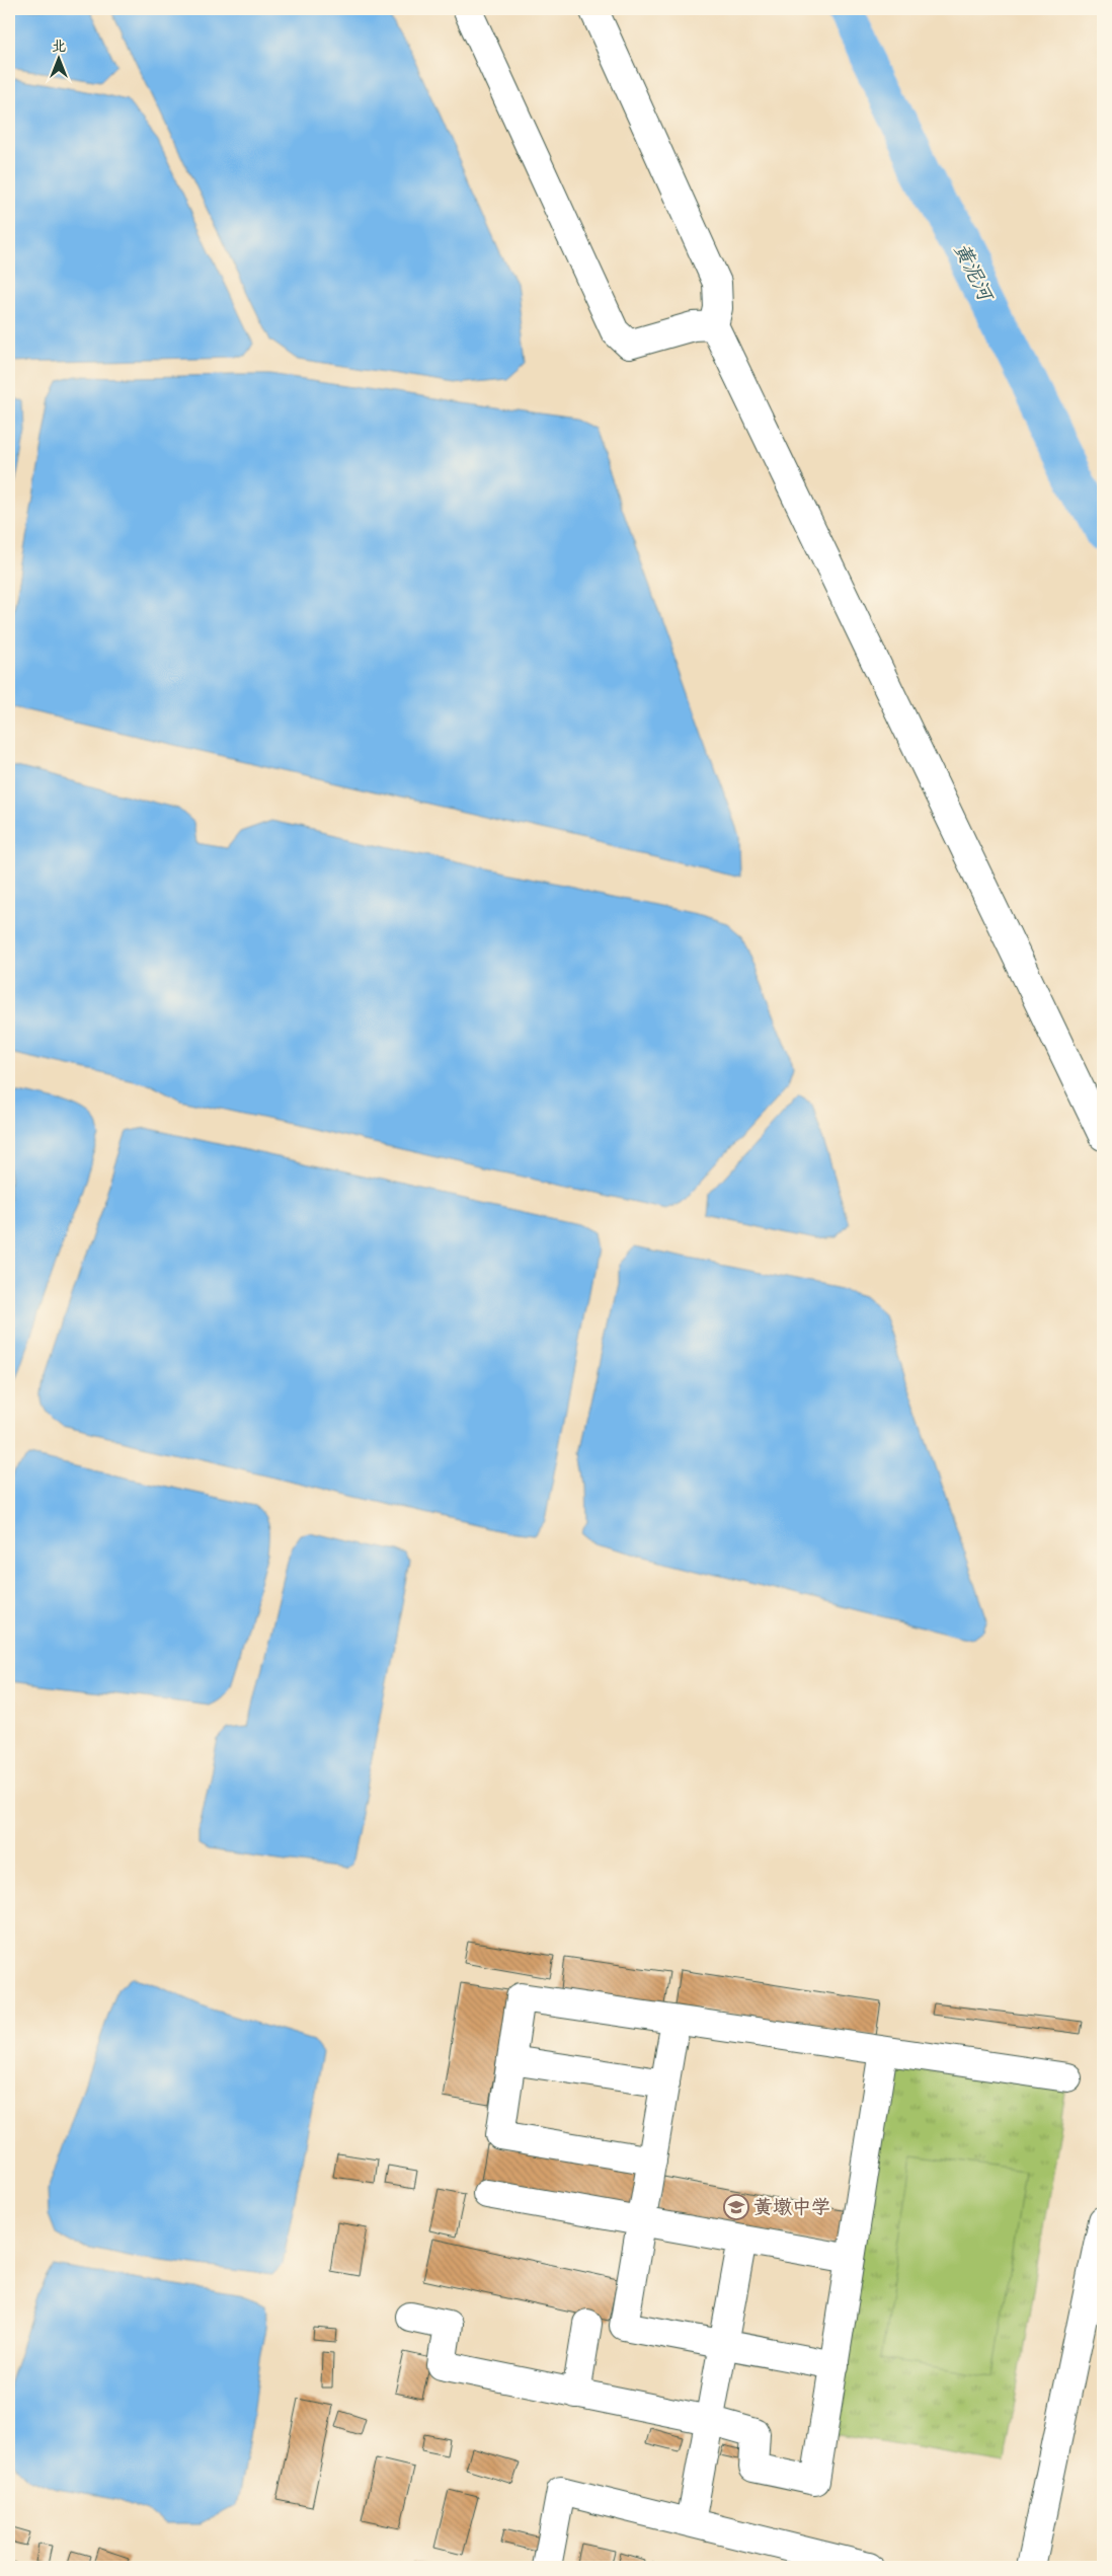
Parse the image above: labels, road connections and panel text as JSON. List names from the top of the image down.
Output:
{
  "water": ["黄泥河"],
  "places": {
    "school or university": ["黄墩中学"]
  },
  "north": "top"
}
